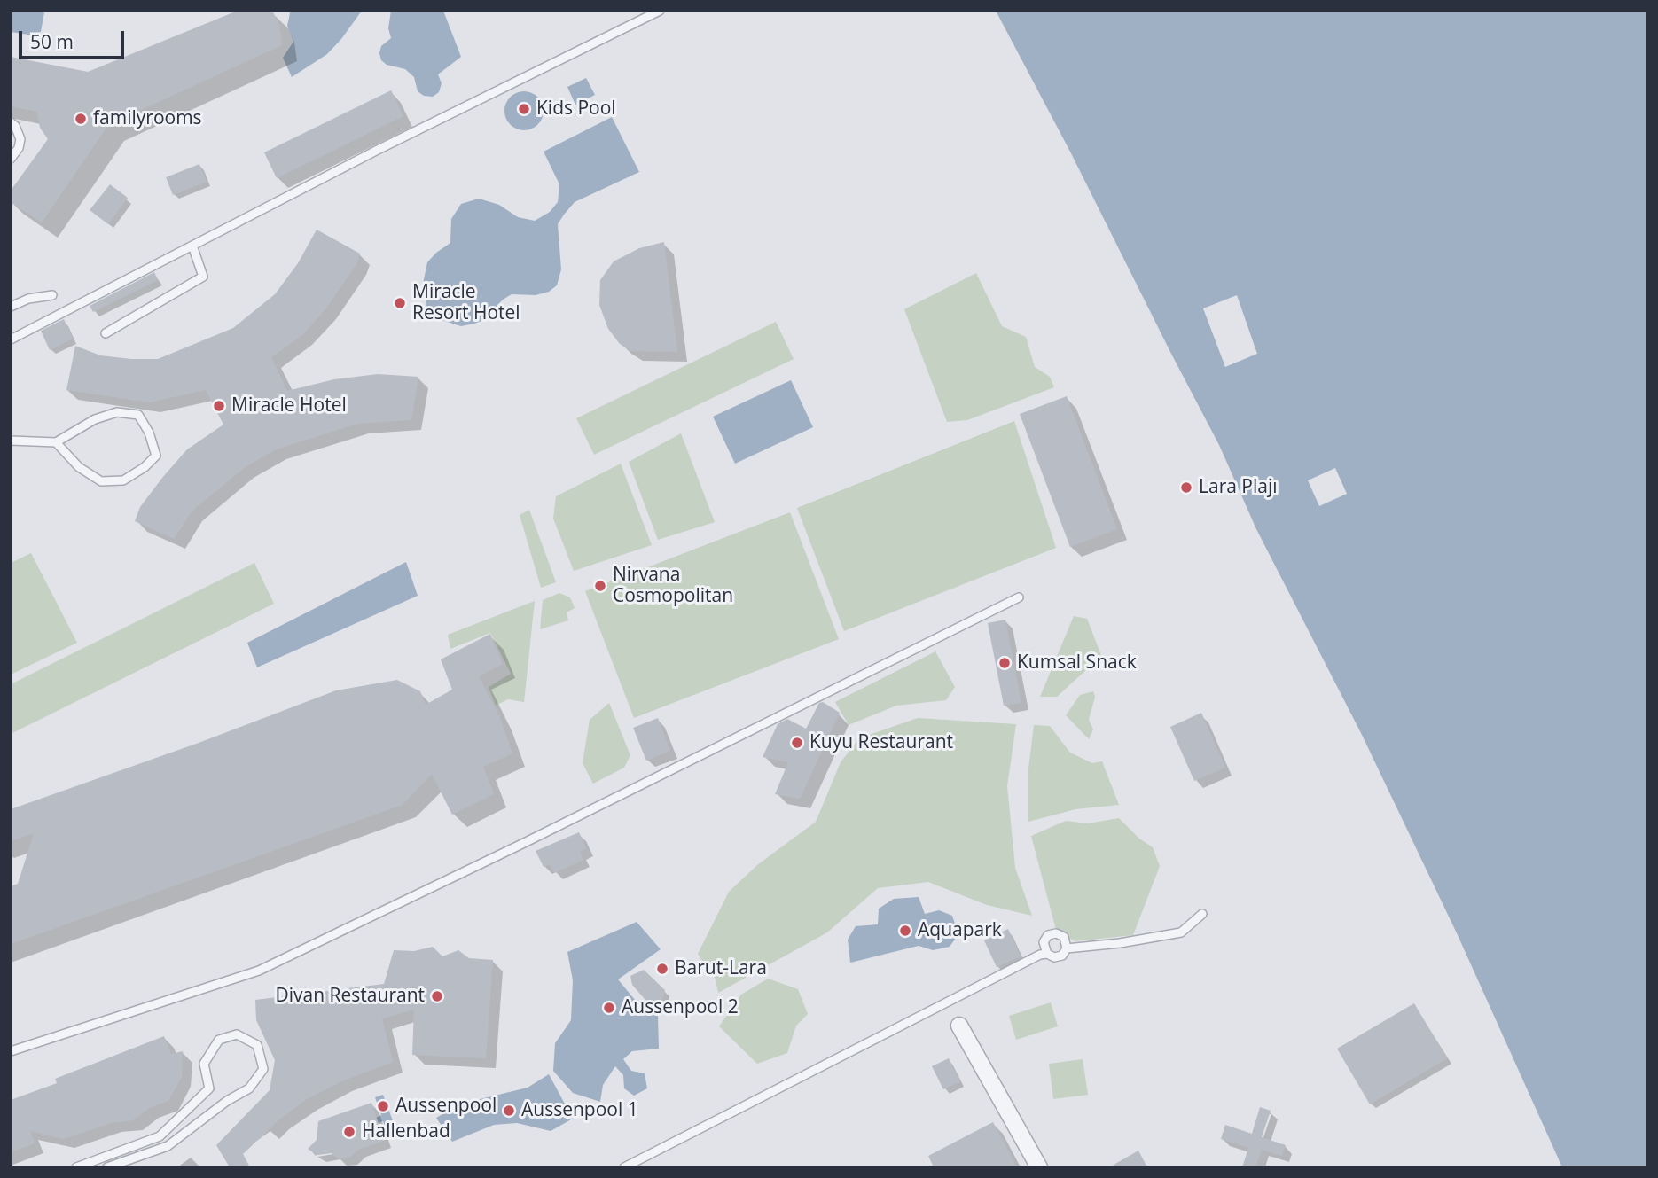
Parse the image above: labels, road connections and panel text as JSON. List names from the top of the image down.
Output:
{
  "places": [
    "Kids Pool",
    "familyrooms",
    "Miracle Resort Hotel",
    "Miracle Hotel",
    "Lara Plajı",
    "Nirvana Cosmopolitan",
    "Kumsal Snack",
    "Kuyu Restaurant",
    "Aquapark",
    "Barut-Lara",
    "Divan Restaurant",
    "Aussenpool 2",
    "Aussenpool",
    "Aussenpool 1",
    "Hallenbad"
  ],
  "scale_bar": "50 m"
}
